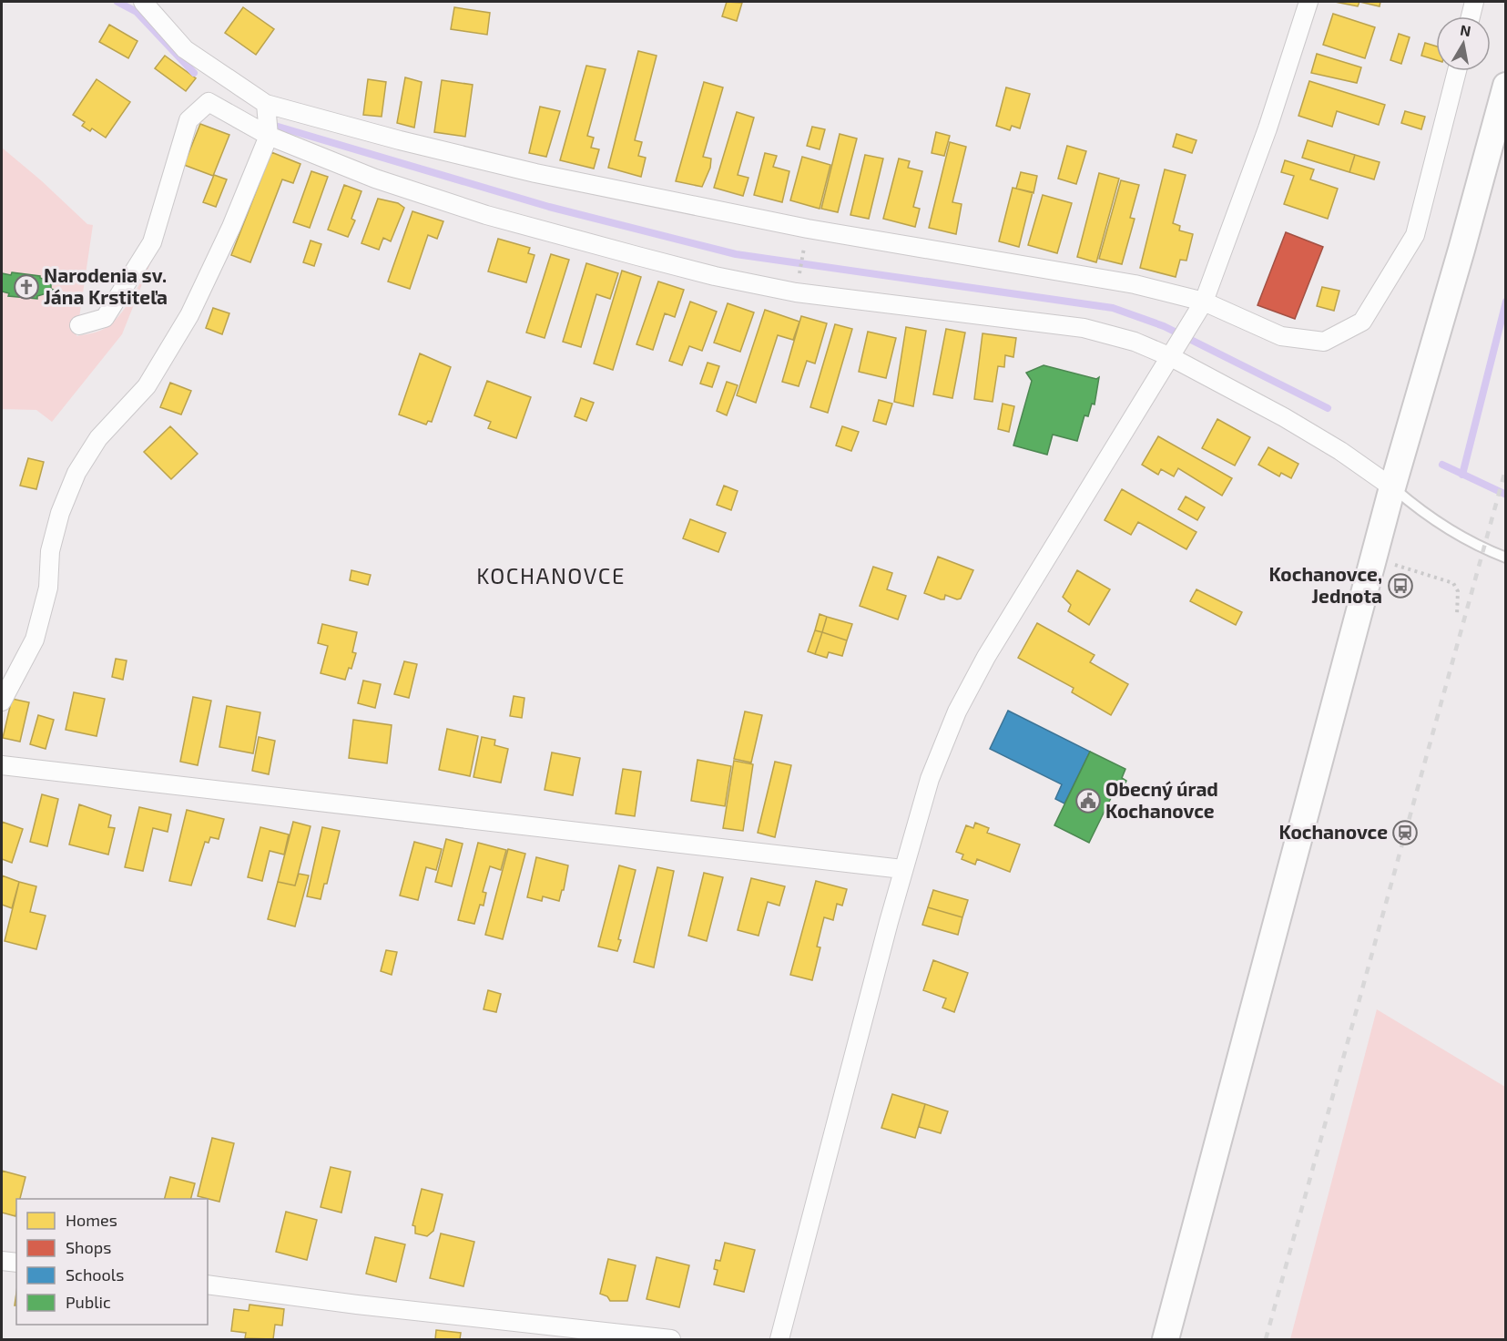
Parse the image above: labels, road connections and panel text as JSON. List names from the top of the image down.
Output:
{
  "districts": ["KOCHANOVCE"],
  "places": {
    "church": ["Narodenia sv. Jána Krstiteľa"],
    "bus stop": ["Kochanovce, Jednota"],
    "public building": ["Obecný úrad Kochanovce"],
    "station": ["Kochanovce"]
  },
  "legend": [
    "Homes",
    "Shops",
    "Schools",
    "Public"
  ],
  "north": "top"
}
